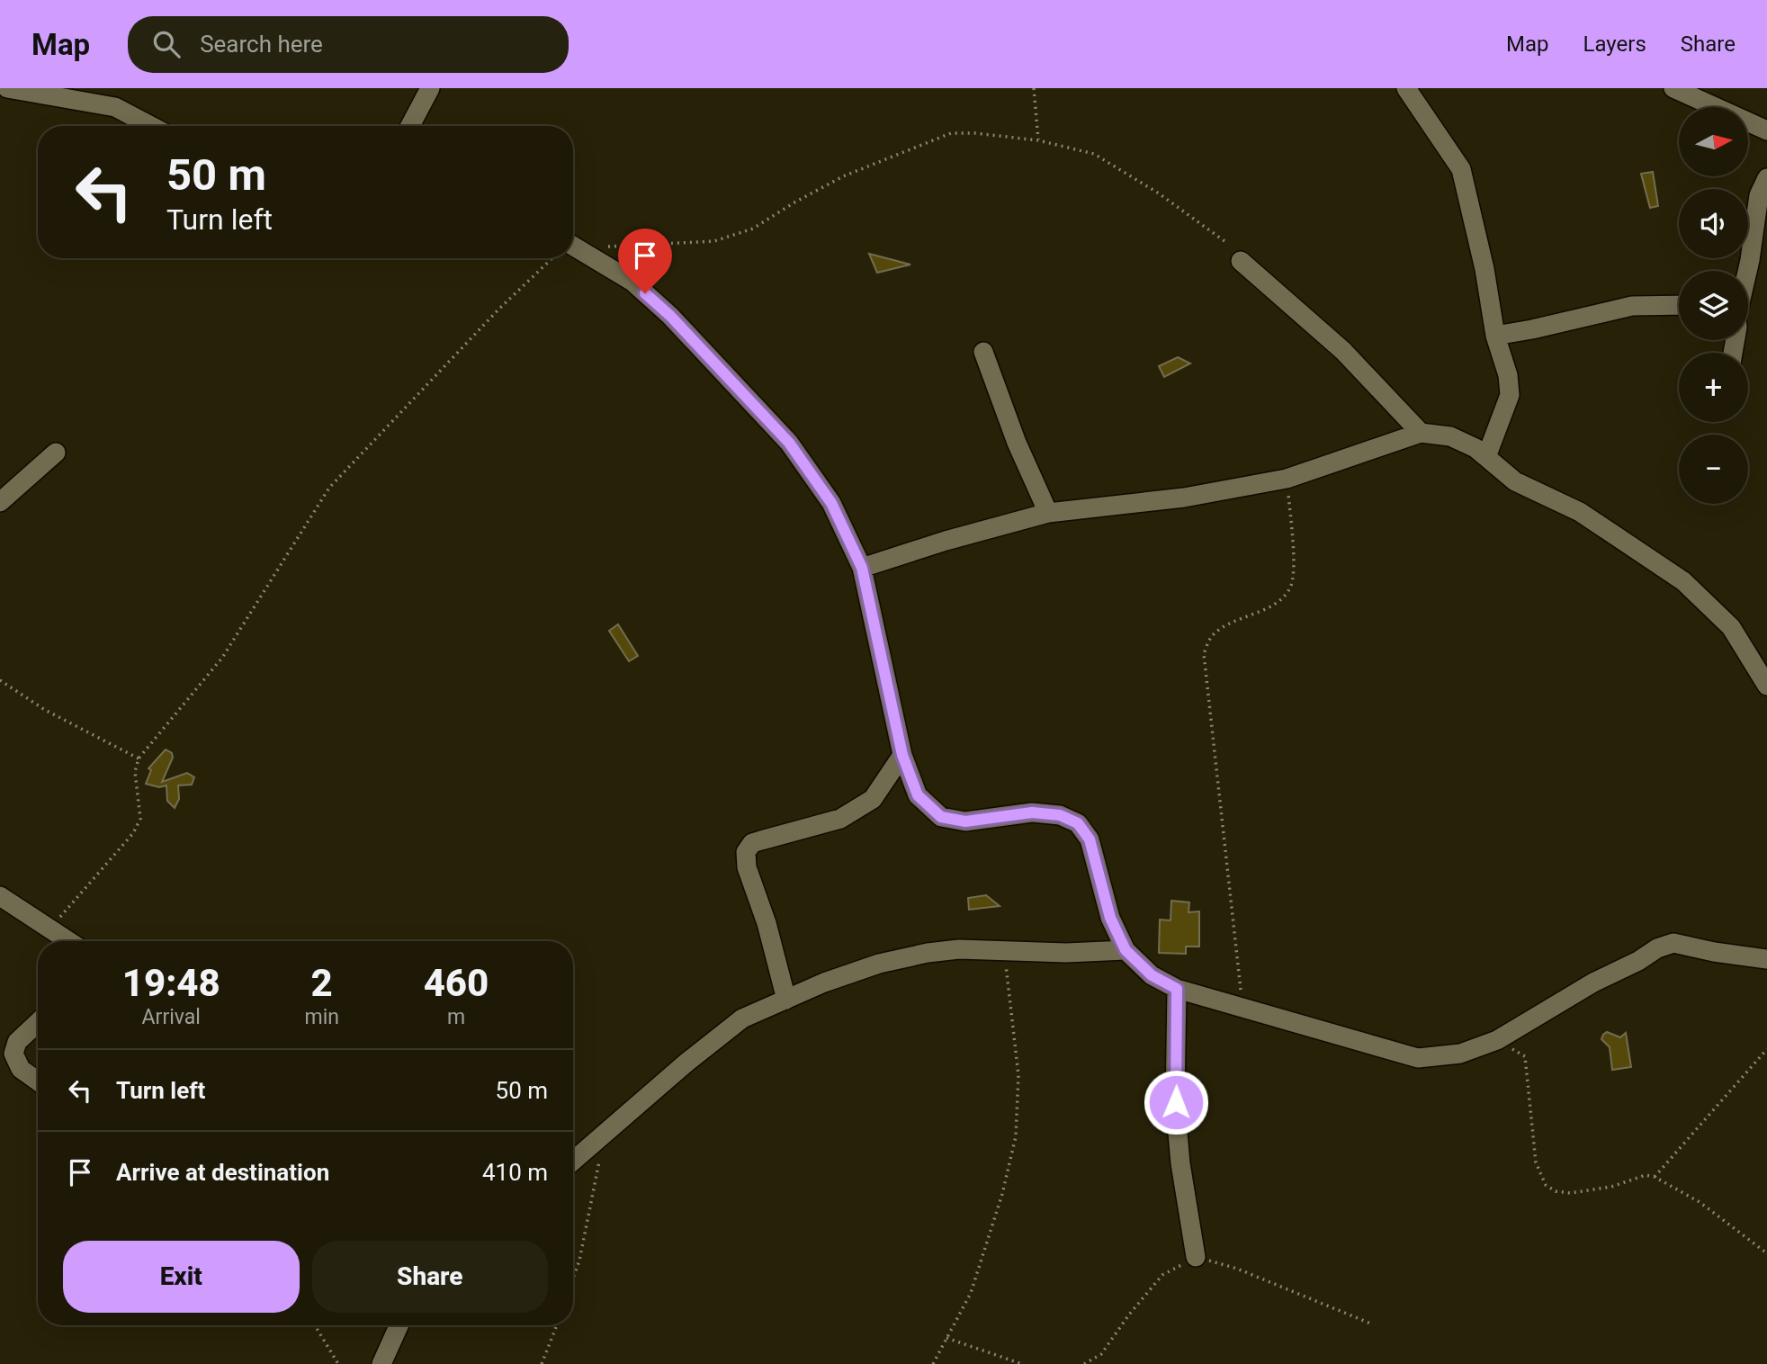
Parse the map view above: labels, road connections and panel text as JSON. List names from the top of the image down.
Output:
{
  "north": "right",
  "page": {
    "header": "Map",
    "search": "Search here",
    "nav": ["Map", "Layers", "Share"],
    "map_buttons": ["+", "−"],
    "turn": ["50 m", "Turn left"],
    "eta": [
      "19:48",
      "Arrival",
      "2",
      "min",
      "460",
      "m"
    ],
    "list": [
      {
        "name": "Turn left",
        "value": "50 m"
      },
      {
        "name": "Arrive at destination",
        "value": "410 m"
      }
    ],
    "buttons": ["Exit", "Share"]
  }
}
